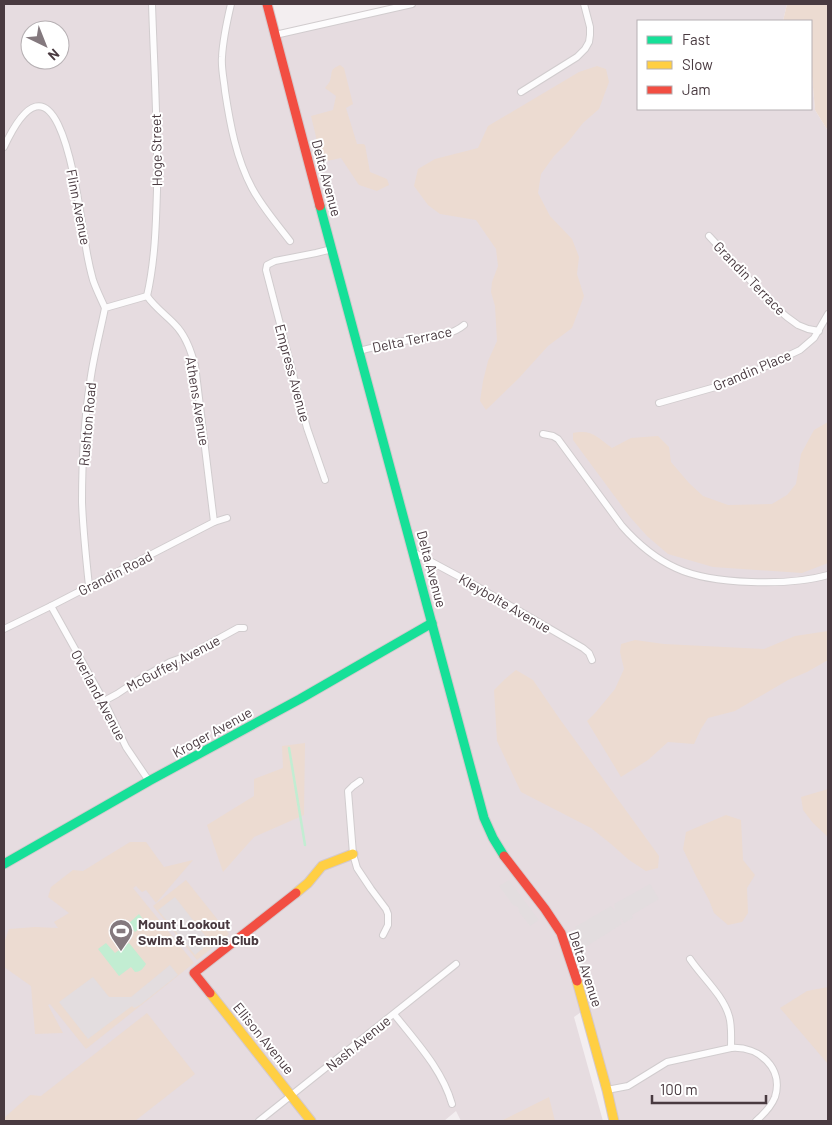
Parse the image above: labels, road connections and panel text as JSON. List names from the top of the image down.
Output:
{
  "streets": {
    "main road": ["Delta Avenue", "Kroger Avenue", "Ellison Avenue"],
    "street": [
      "Hoge Street",
      "Flinn Avenue",
      "Grandin Terrace",
      "Delta Terrace",
      "Grandin Place",
      "Empress Avenue",
      "Athens Avenue",
      "Rushton Road",
      "Grandin Road",
      "Kleybolte Avenue",
      "McGuffey Avenue",
      "Overland Avenue",
      "Nash Avenue"
    ]
  },
  "crossings": [
    ["Hoge Street", "Athens Avenue"],
    ["Delta Avenue", "Delta Terrace"],
    ["Delta Avenue", "Empress Avenue"],
    ["Delta Avenue", "Kleybolte Avenue"],
    ["Delta Avenue", "Kroger Avenue"],
    ["Flinn Avenue", "Rushton Road"],
    ["Grandin Terrace", "Grandin Place"],
    ["Athens Avenue", "Grandin Road"],
    ["Rushton Road", "Grandin Road"],
    ["Grandin Road", "Overland Avenue"],
    ["McGuffey Avenue", "Overland Avenue"],
    ["Overland Avenue", "Kroger Avenue"],
    ["Ellison Avenue", "Nash Avenue"]
  ],
  "places": {
    "sports": ["Mount Lookout Swim & Tennis Club"]
  },
  "legend": ["Fast", "Slow", "Jam"],
  "scale_bar": "100 m",
  "north": "bottom right"
}
